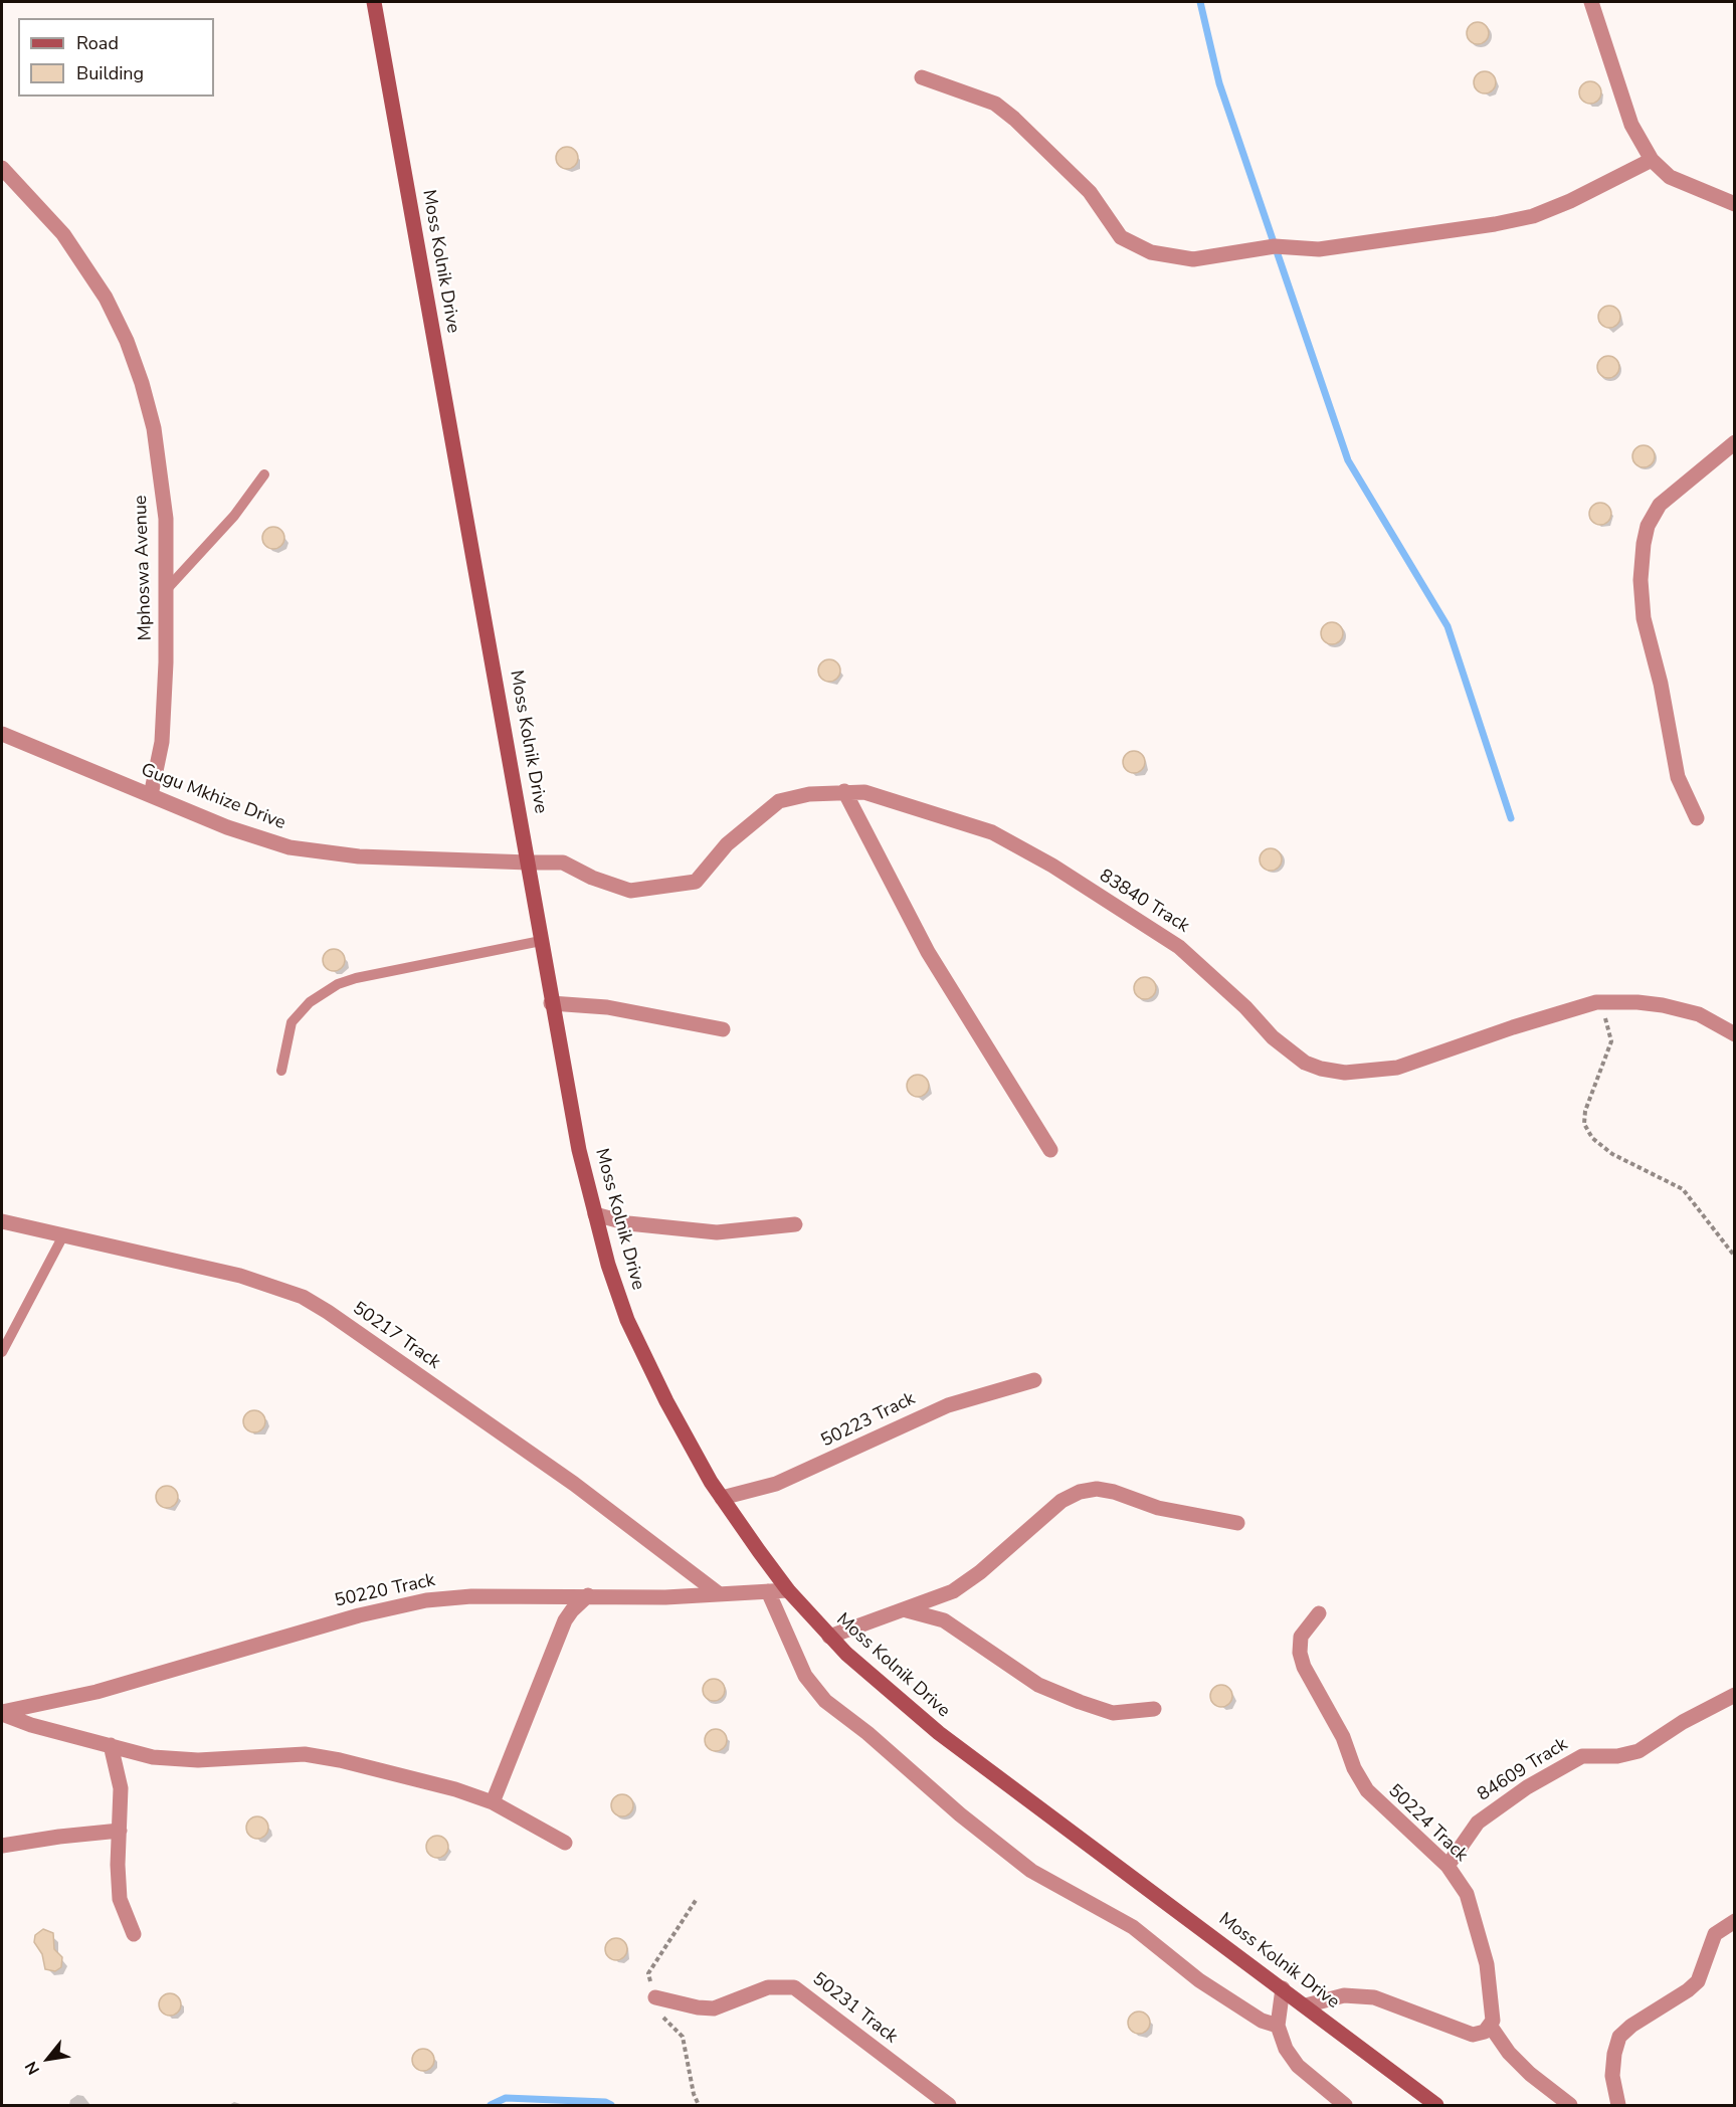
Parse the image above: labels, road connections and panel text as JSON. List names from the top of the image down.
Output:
{
  "streets": {
    "main road": ["Moss Kolnik Drive"],
    "street": [
      "Mphoswa Avenue",
      "Gugu Mkhize Drive",
      "83840 Track",
      "50217 Track",
      "50223 Track",
      "50220 Track",
      "84609 Track",
      "50224 Track",
      "50231 Track"
    ]
  },
  "crossings": [
    ["Moss Kolnik Drive", "Gugu Mkhize Drive"],
    ["Moss Kolnik Drive", "83840 Track"],
    ["Moss Kolnik Drive", "50223 Track"],
    ["Moss Kolnik Drive", "50220 Track"],
    ["Mphoswa Avenue", "Gugu Mkhize Drive"],
    ["Gugu Mkhize Drive", "83840 Track"],
    ["50217 Track", "50220 Track"],
    ["84609 Track", "50224 Track"]
  ],
  "legend": ["Road", "Building"],
  "north": "bottom left"
}
